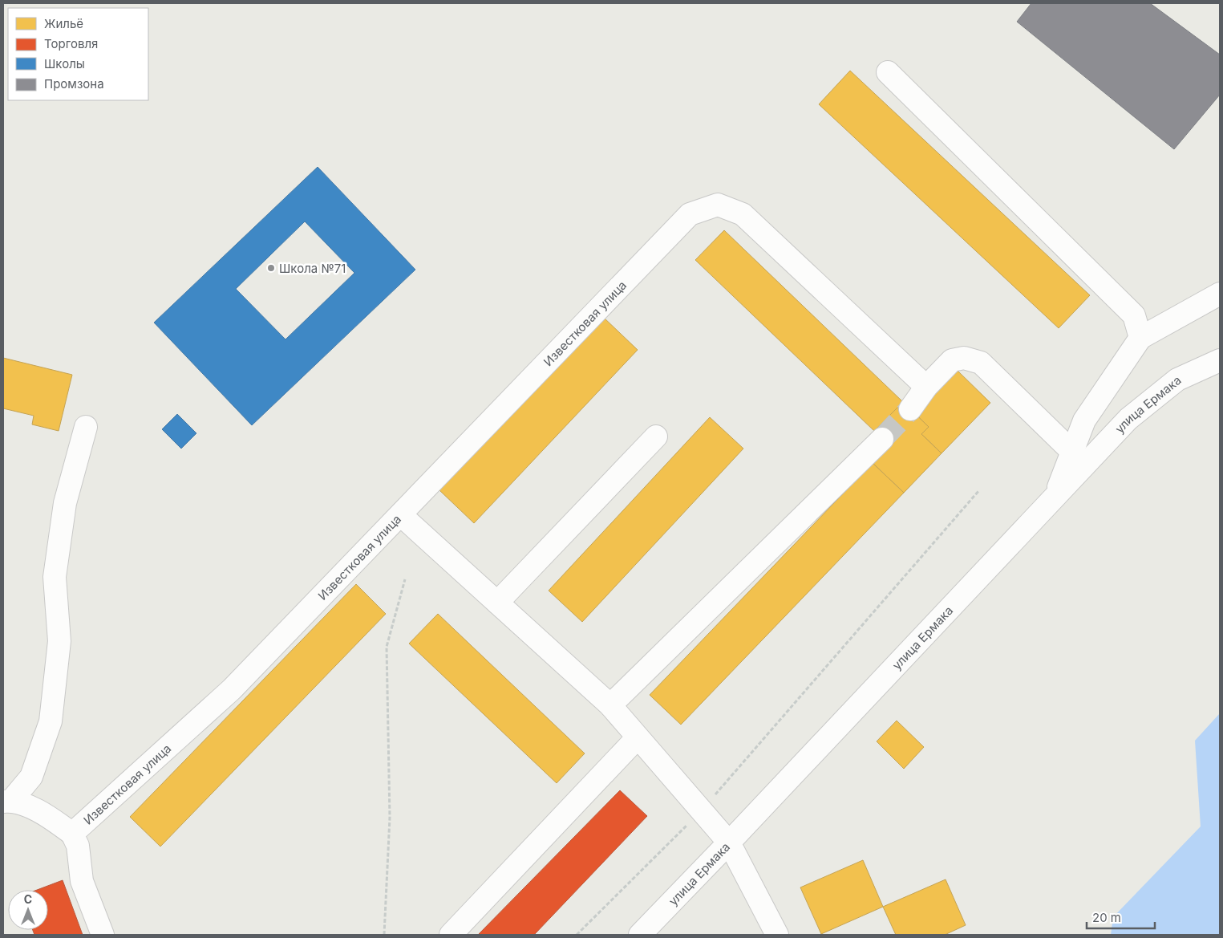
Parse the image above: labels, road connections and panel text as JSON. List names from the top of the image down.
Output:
{
  "streets": {
    "street": ["Известковая улица", "улица Ермака"]
  },
  "places": ["Школа №71"],
  "legend": [
    "Жильё",
    "Торговля",
    "Школы",
    "Промзона"
  ],
  "scale_bar": "20 m",
  "north": "top"
}
